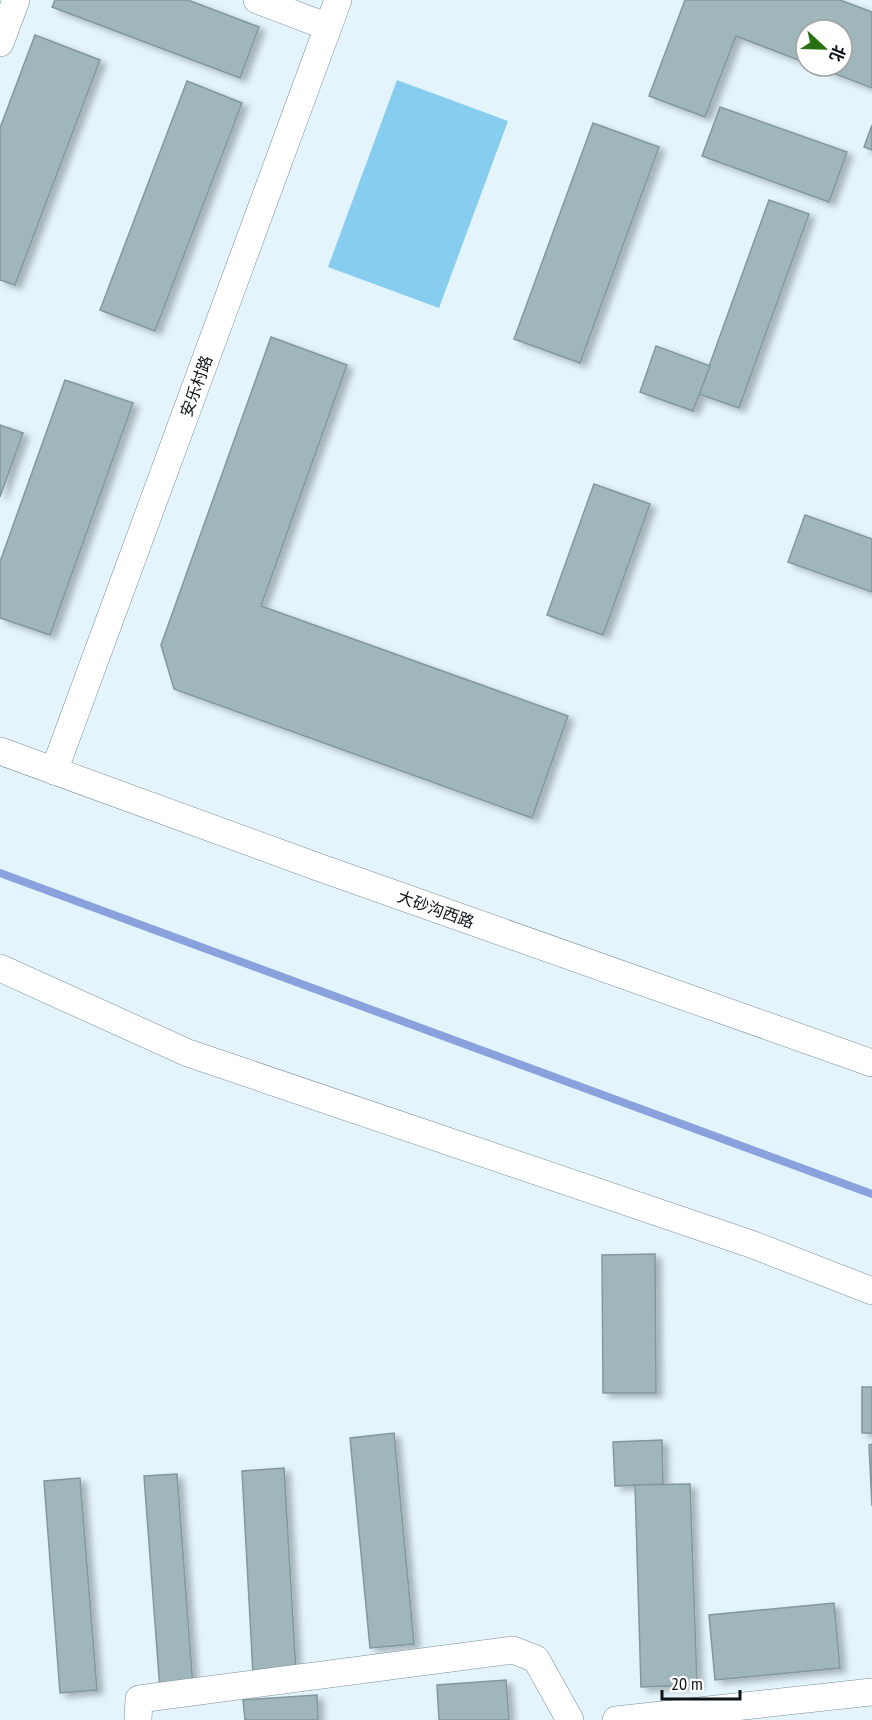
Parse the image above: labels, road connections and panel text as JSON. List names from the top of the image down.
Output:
{
  "streets": {
    "street": ["安乐村路", "大砂沟西路"]
  },
  "crossings": [
    ["安乐村路", "大砂沟西路"]
  ],
  "scale_bar": "20 m",
  "north": "right"
}
